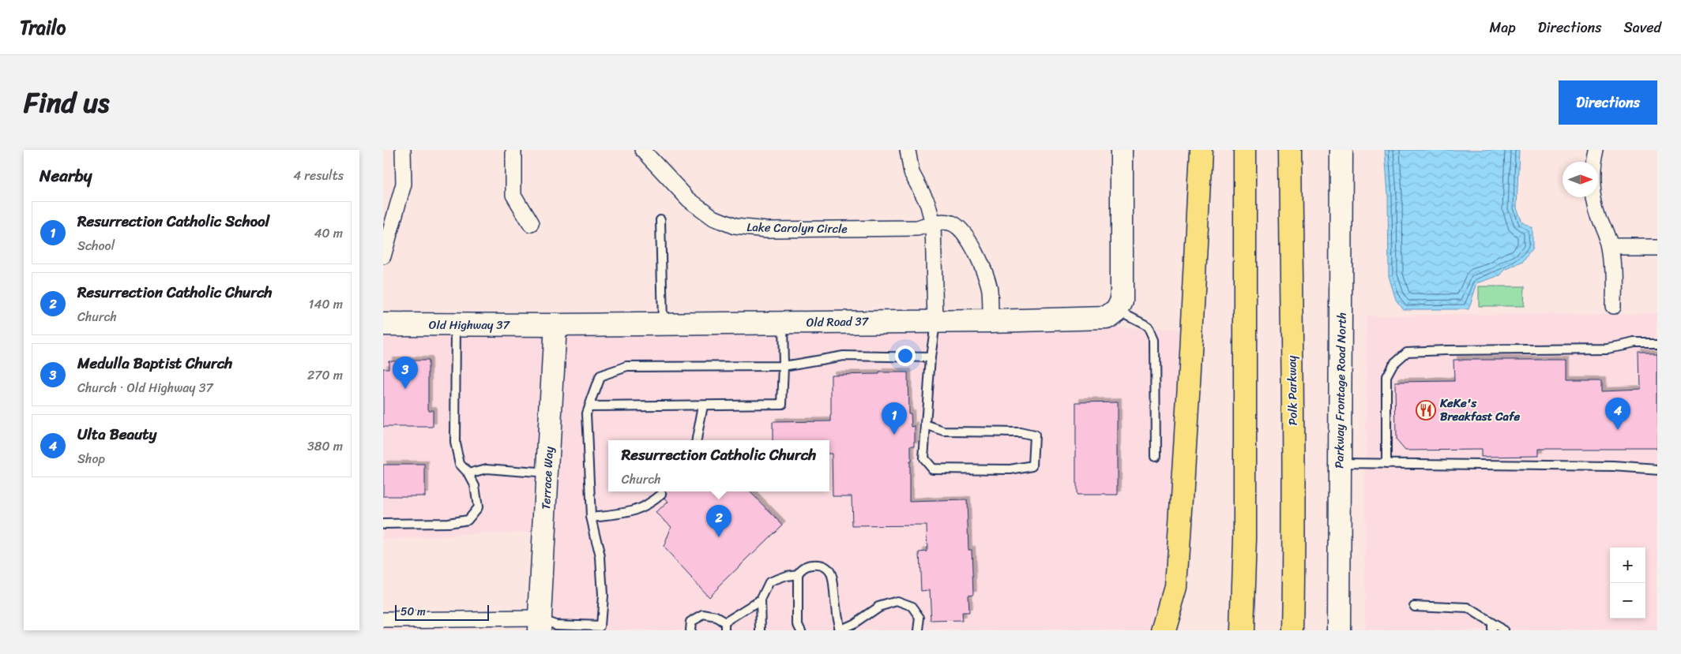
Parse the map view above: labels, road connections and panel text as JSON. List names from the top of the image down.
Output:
{
  "streets": {
    "highway": ["Polk Parkway"],
    "street": [
      "Lake Carolyn Circle",
      "Old Road 37",
      "Old Highway 37",
      "Parkway Frontage Road North",
      "Terrace Way"
    ]
  },
  "crossings": [
    ["Lake Carolyn Circle", "Old Road 37"],
    ["Old Road 37", "Old Highway 37"],
    ["Old Road 37", "Terrace Way"],
    ["Old Highway 37", "Terrace Way"]
  ],
  "places": {
    "restaurant": ["KeKe's Breakfast Cafe"]
  },
  "scale_bar": "50 m",
  "north": "right",
  "page": {
    "header": "Trailo",
    "nav": ["Map", "Directions", "Saved"],
    "title": "Find us",
    "buttons": "Directions",
    "heading": ["Nearby", "4 results"],
    "list": [
      {
        "mark": "1",
        "name": "Resurrection Catholic School",
        "note": "School",
        "value": "40 m"
      },
      {
        "mark": "2",
        "name": "Resurrection Catholic Church",
        "note": "Church",
        "value": "140 m"
      },
      {
        "mark": "3",
        "name": "Medulla Baptist Church",
        "note": "Church · Old Highway 37",
        "value": "270 m"
      },
      {
        "mark": "4",
        "name": "Ulta Beauty",
        "note": "Shop",
        "value": "380 m"
      }
    ],
    "pins": [
      "3",
      "4",
      "1",
      "2"
    ],
    "popup": ["Resurrection Catholic Church", "Church"],
    "map_buttons": ["+", "−"],
    "scale": "50 m"
  }
}
